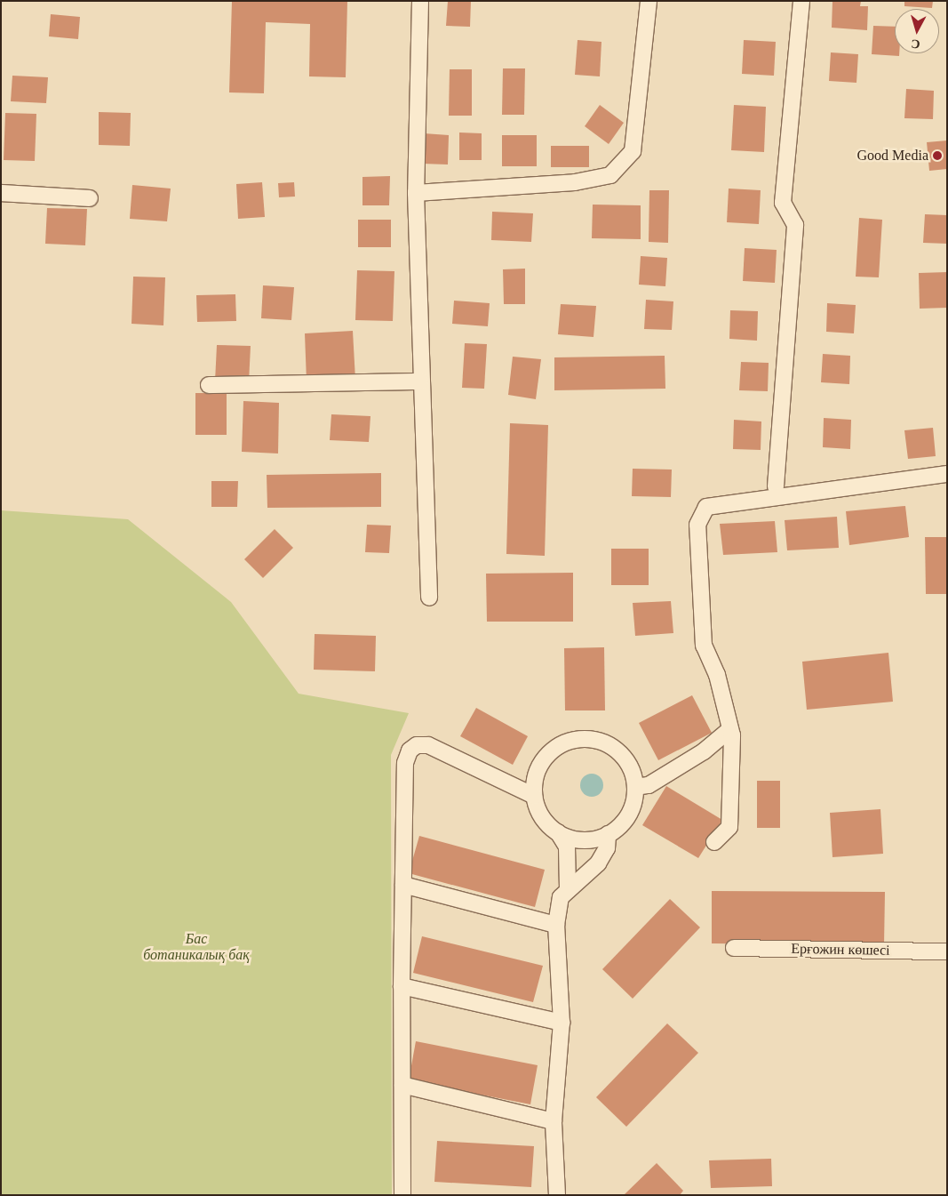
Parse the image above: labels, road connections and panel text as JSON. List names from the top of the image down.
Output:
{
  "streets": {
    "street": ["Ерғожин көшесі"]
  },
  "parks": ["Бас ботаникалық бақ"],
  "places": ["Good Media"],
  "north": "bottom"
}
